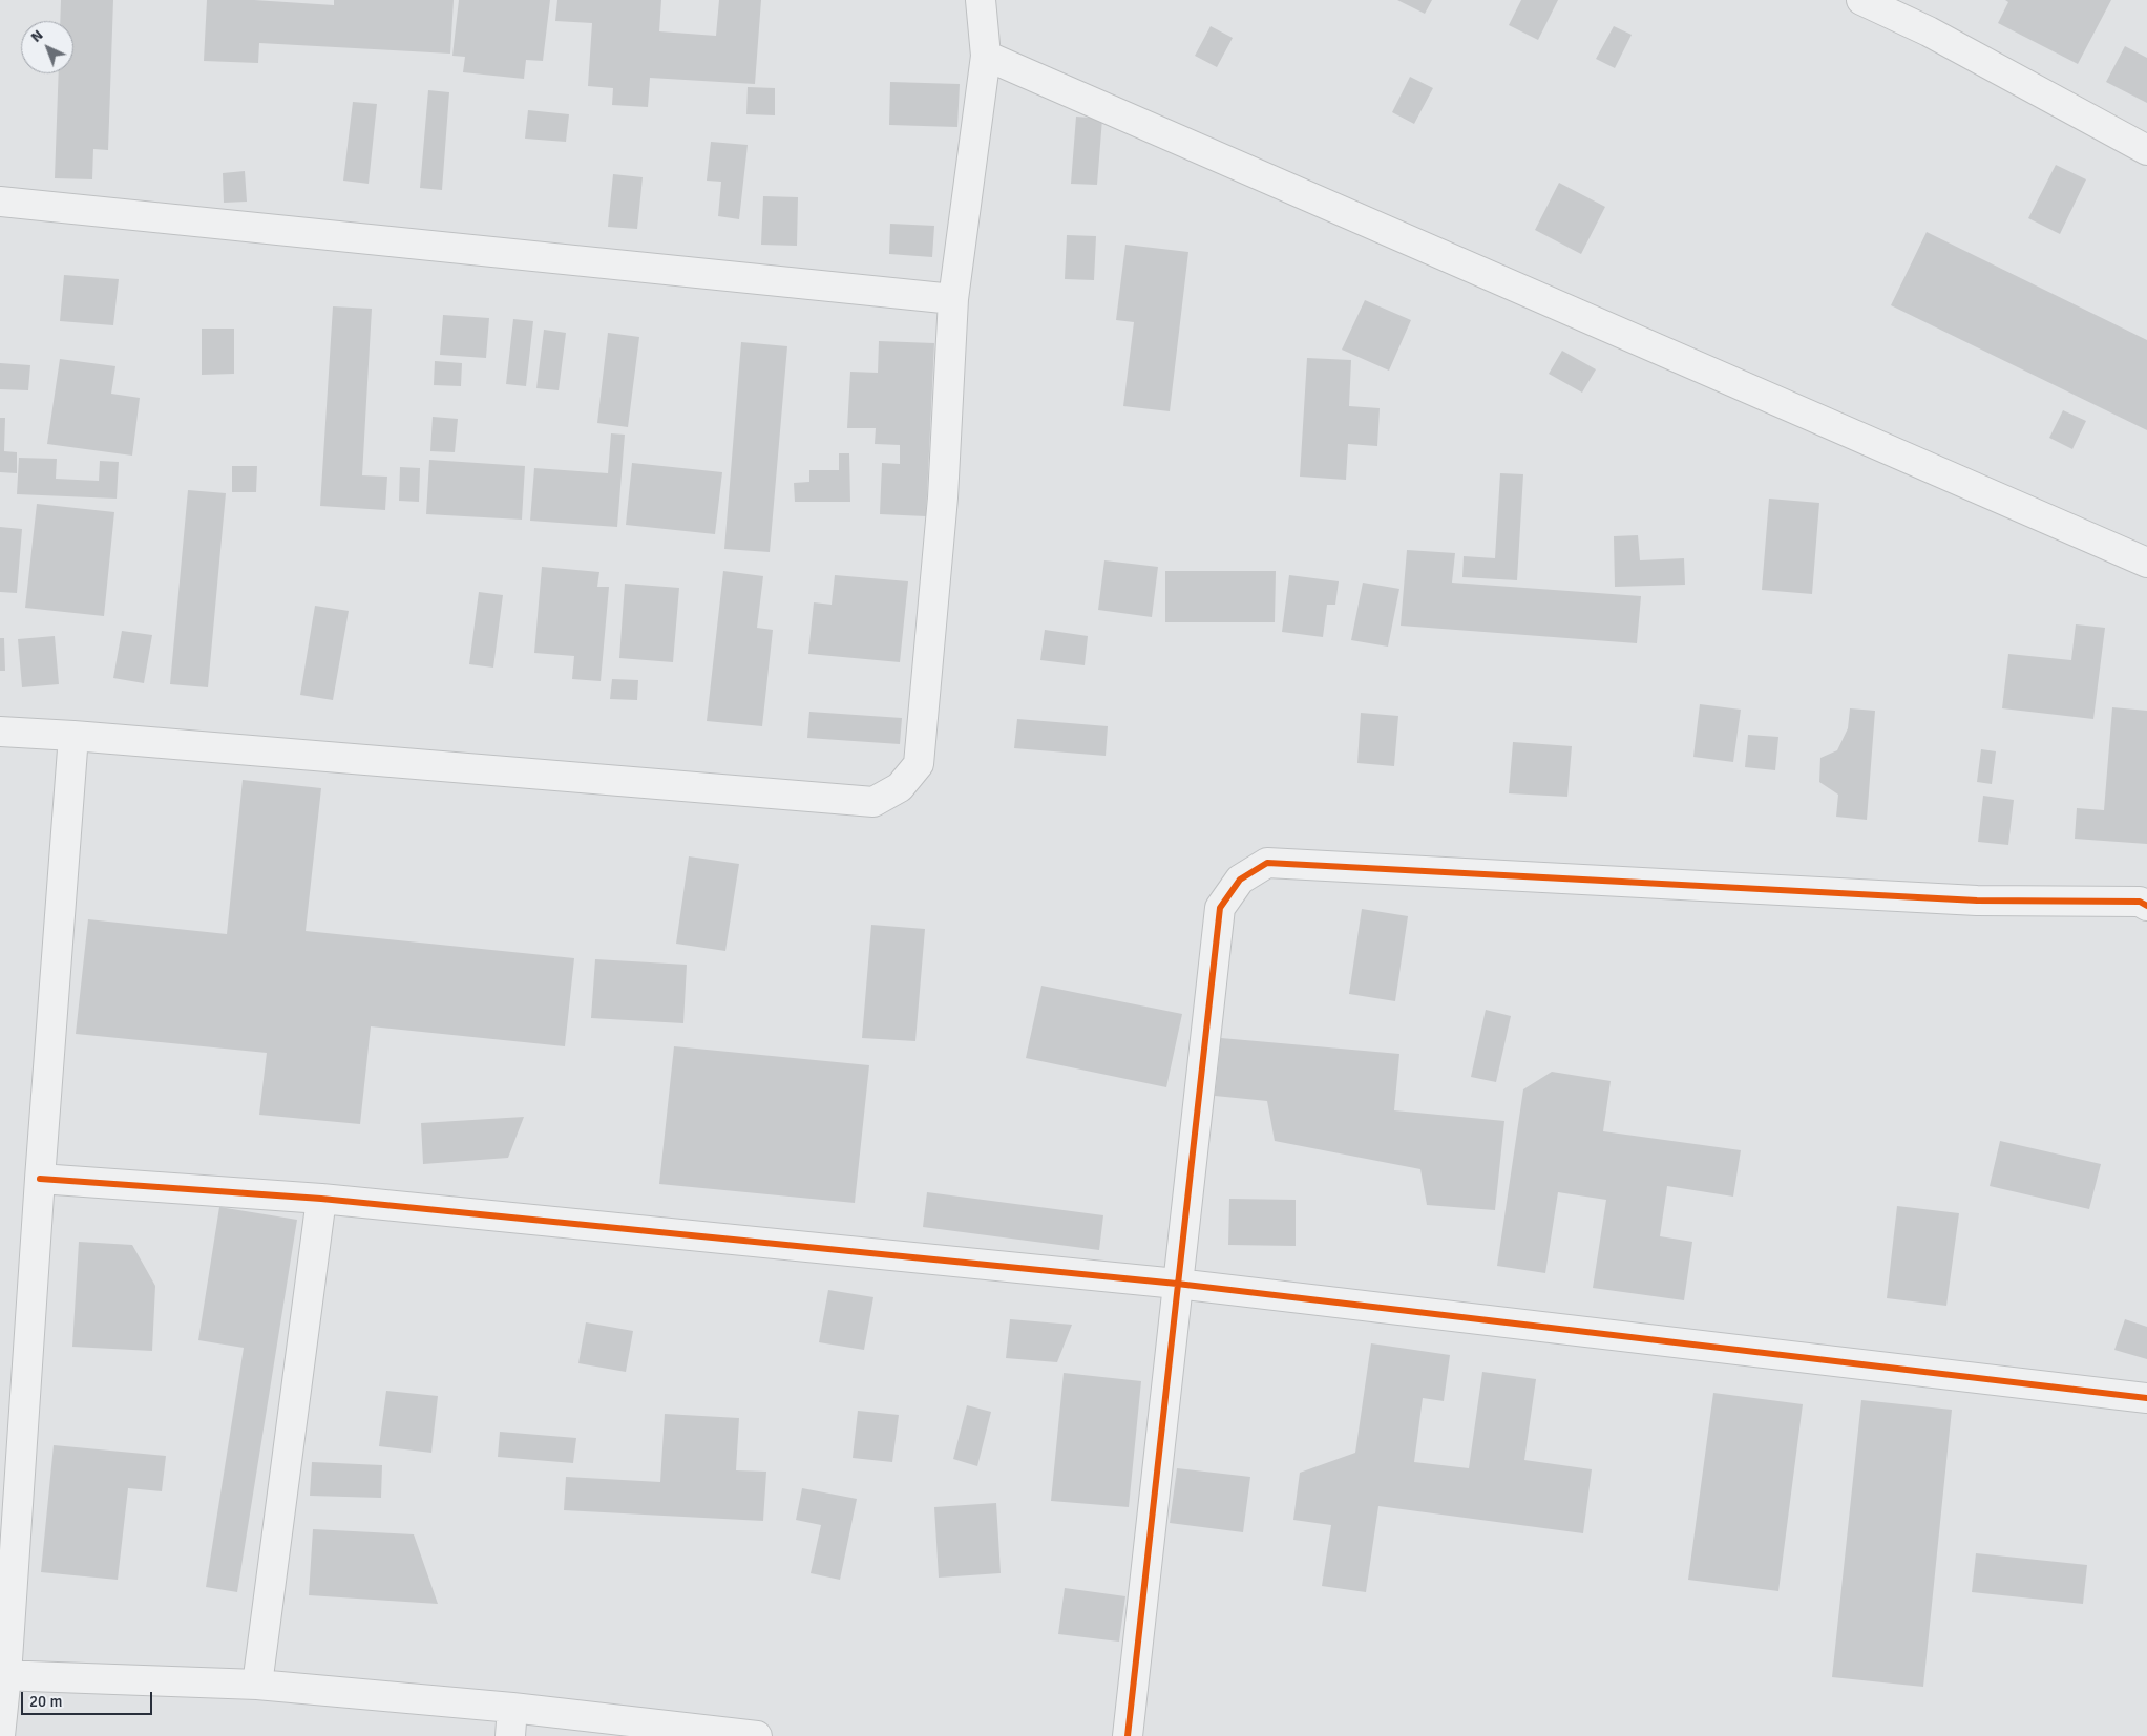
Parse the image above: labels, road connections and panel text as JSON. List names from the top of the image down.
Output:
{
  "scale_bar": "20 m",
  "north": "top left"
}
